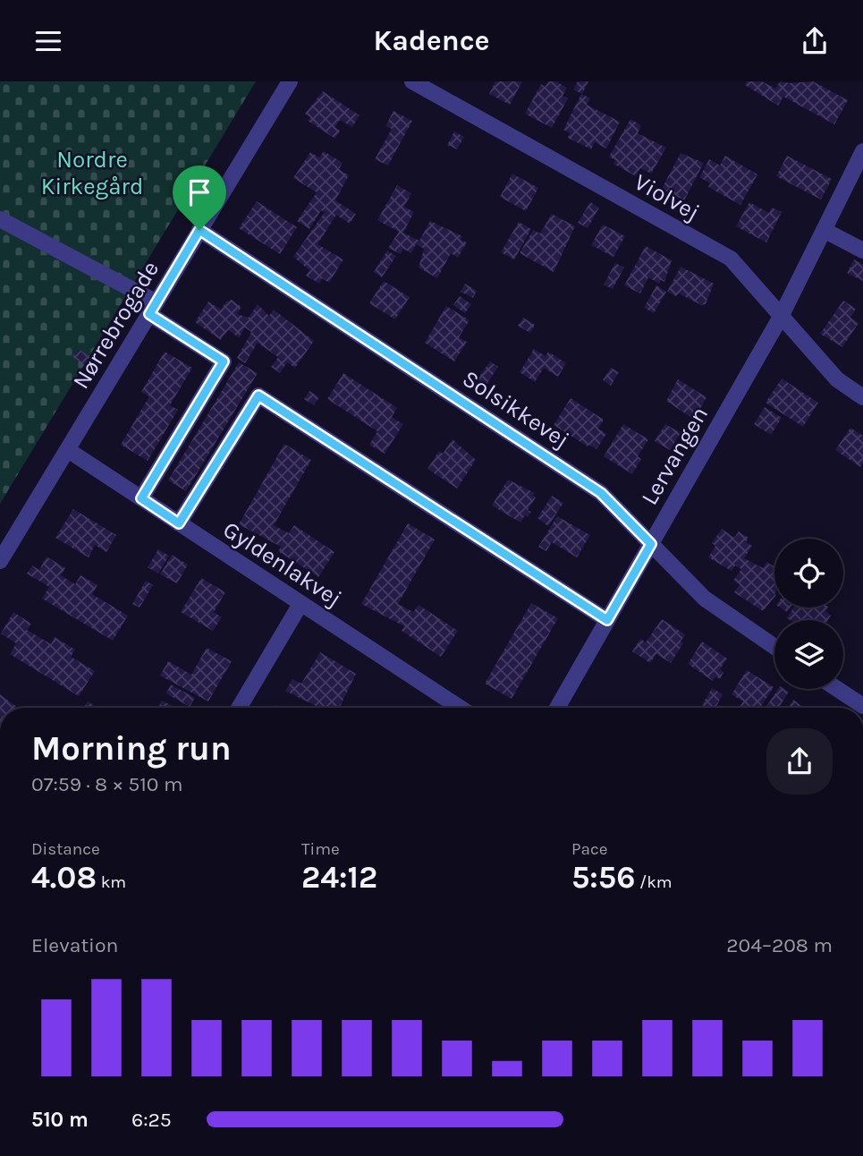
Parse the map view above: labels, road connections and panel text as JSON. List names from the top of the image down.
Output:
{
  "streets": {
    "street": [
      "Violvej",
      "Nørrebrogade",
      "Solsikkevej",
      "Lervangen",
      "Gyldenlakvej"
    ]
  },
  "crossings": [
    ["Violvej", "Lervangen"],
    ["Nørrebrogade", "Solsikkevej"],
    ["Nørrebrogade", "Gyldenlakvej"],
    ["Solsikkevej", "Lervangen"]
  ],
  "parks": ["Nordre Kirkegård"],
  "page": {
    "header": "Kadence",
    "heading": ["Morning run", "07:59 · 8 × 510 m"],
    "stats": [
      ["Distance", "4.08 km"],
      ["Time", "24:12"],
      ["Pace", "5:56 /km"]
    ],
    "chart": ["Elevation", "204–208 m"],
    "list": [
      {
        "name": "510 m",
        "note": "6:25"
      }
    ]
  }
}
